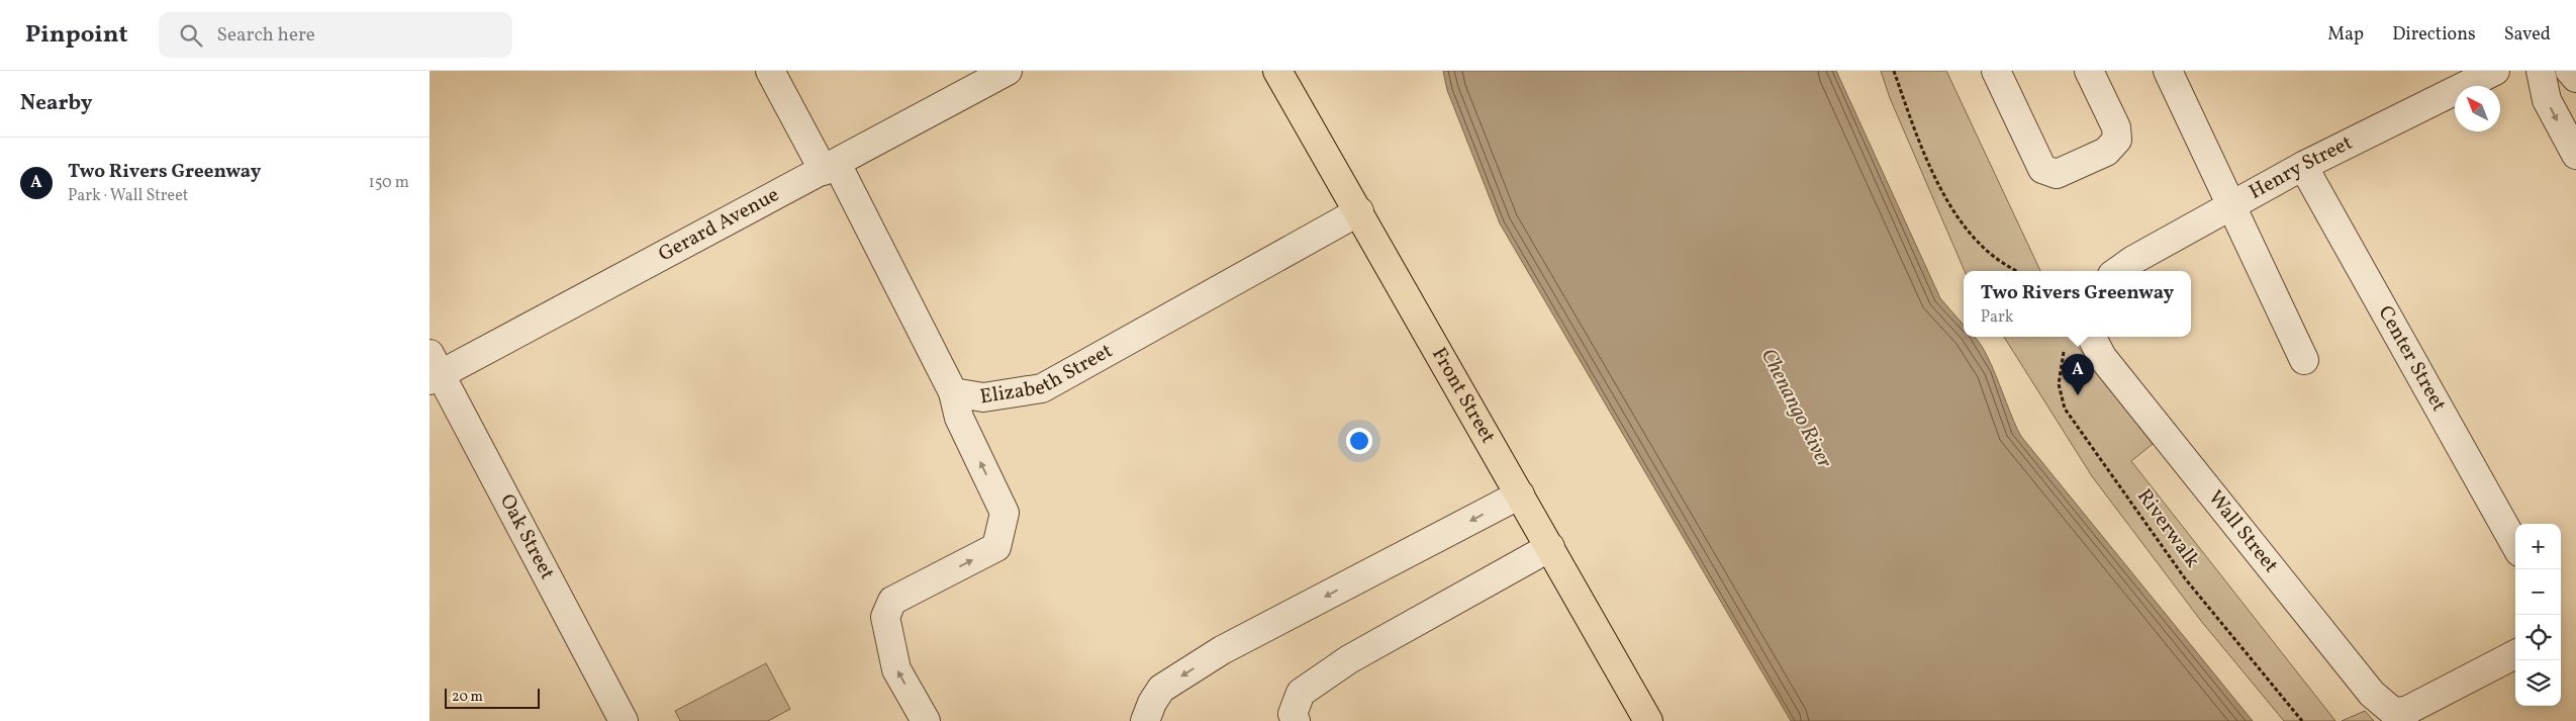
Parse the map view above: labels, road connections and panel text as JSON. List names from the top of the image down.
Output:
{
  "streets": {
    "main road": ["Front Street"],
    "street": [
      "Henry Street",
      "Gerard Avenue",
      "Center Street",
      "Elizabeth Street",
      "Wall Street",
      "Oak Street"
    ],
    "path": ["Riverwalk"]
  },
  "crossings": [
    ["Henry Street", "Center Street"],
    ["Gerard Avenue", "Elizabeth Street"],
    ["Gerard Avenue", "Oak Street"],
    ["Elizabeth Street", "Front Street"],
    ["Riverwalk", "Wall Street"]
  ],
  "water": ["Chenango River"],
  "scale_bar": "20 m",
  "north": "top left",
  "page": {
    "header": "Pinpoint",
    "search": "Search here",
    "nav": ["Map", "Directions", "Saved"],
    "heading": "Nearby",
    "list": [
      {
        "mark": "A",
        "name": "Two Rivers Greenway",
        "note": "Park · Wall Street",
        "value": "150 m"
      }
    ],
    "popup": ["Two Rivers Greenway", "Park"],
    "pins": "A",
    "map_buttons": ["+", "−"],
    "scale": "20 m"
  }
}
